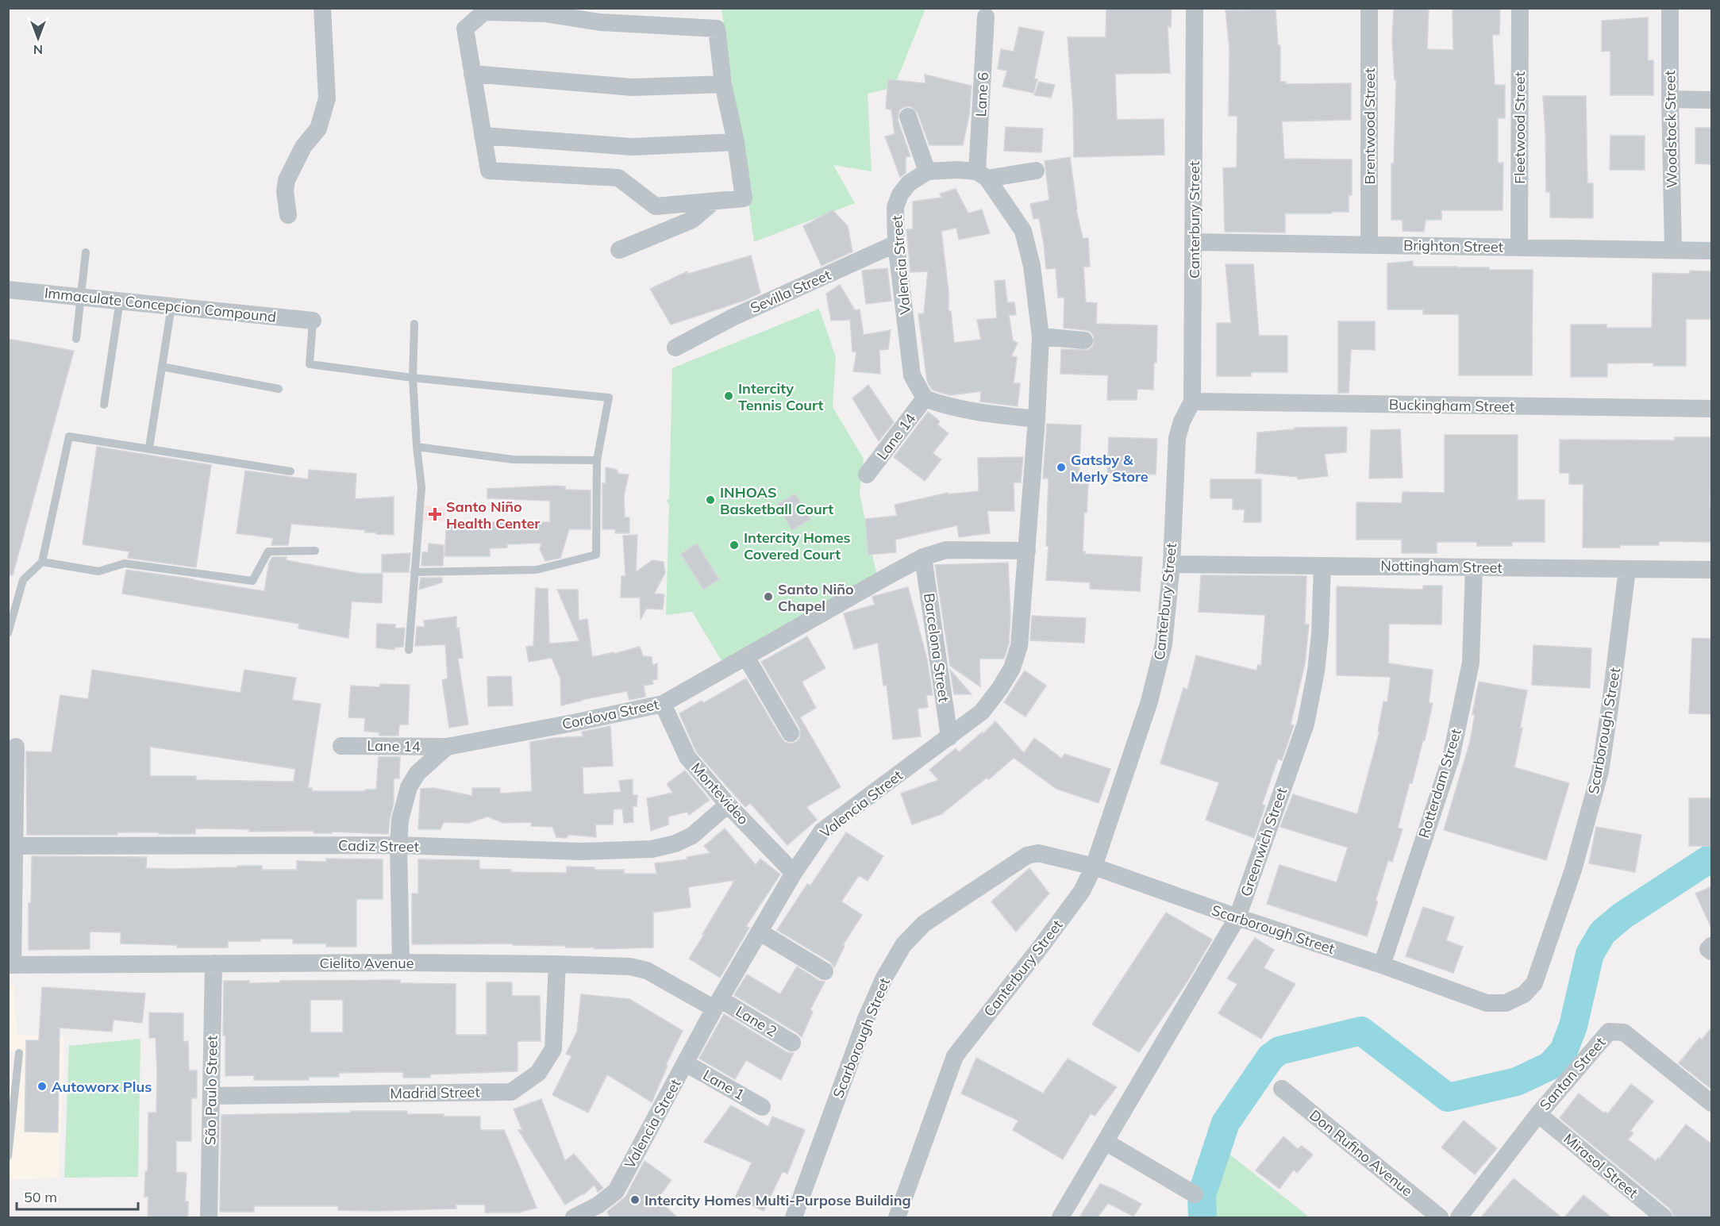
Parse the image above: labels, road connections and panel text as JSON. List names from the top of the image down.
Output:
{
  "streets": {
    "street": [
      "Lane 6",
      "Brentwood Street",
      "Fleetwood Street",
      "Woodstock Street",
      "Canterbury Street",
      "Brighton Street",
      "Valencia Street",
      "Sevilla Street",
      "Immaculate Concepcion Compound",
      "Buckingham Street",
      "Lane 14",
      "Nottingham Street",
      "Barcelona Street",
      "Cordova Street",
      "Scarborough Street",
      "Rotterdam Street",
      "Montevideo",
      "Greenwich Street",
      "Cadiz Street",
      "Cielito Avenue",
      "Lane 2",
      "Santan Street",
      "Lane 1",
      "São Paulo Street",
      "Madrid Street",
      "Don Rufino Avenue",
      "Mirasol Street"
    ]
  },
  "crossings": [
    ["Lane 6", "Valencia Street"],
    ["Brentwood Street", "Brighton Street"],
    ["Fleetwood Street", "Brighton Street"],
    ["Woodstock Street", "Brighton Street"],
    ["Canterbury Street", "Brighton Street"],
    ["Canterbury Street", "Buckingham Street"],
    ["Canterbury Street", "Nottingham Street"],
    ["Canterbury Street", "Scarborough Street"],
    ["Valencia Street", "Sevilla Street"],
    ["Valencia Street", "Lane 14"],
    ["Valencia Street", "Barcelona Street"],
    ["Valencia Street", "Cordova Street"],
    ["Valencia Street", "Montevideo"],
    ["Valencia Street", "Cielito Avenue"],
    ["Valencia Street", "Lane 2"],
    ["Valencia Street", "Lane 1"],
    ["Lane 14", "Cordova Street"],
    ["Nottingham Street", "Scarborough Street"],
    ["Nottingham Street", "Rotterdam Street"],
    ["Nottingham Street", "Greenwich Street"],
    ["Barcelona Street", "Cordova Street"],
    ["Cordova Street", "Montevideo"],
    ["Scarborough Street", "Rotterdam Street"],
    ["Scarborough Street", "Greenwich Street"],
    ["Montevideo", "Cadiz Street"],
    ["Cielito Avenue", "Lane 2"],
    ["Cielito Avenue", "São Paulo Street"],
    ["Cielito Avenue", "Madrid Street"],
    ["Santan Street", "Mirasol Street"],
    ["São Paulo Street", "Madrid Street"]
  ],
  "places": {
    "other": [
      "Intercity Tennis Court",
      "Gatsby & Merly Store",
      "INHOAS Basketball Court",
      "Intercity Homes Covered Court",
      "Santo Niño Chapel",
      "Autoworx Plus",
      "Intercity Homes Multi-Purpose Building"
    ],
    "health": ["Santo Niño Health Center"]
  },
  "scale_bar": "50 m",
  "north": "bottom"
}
